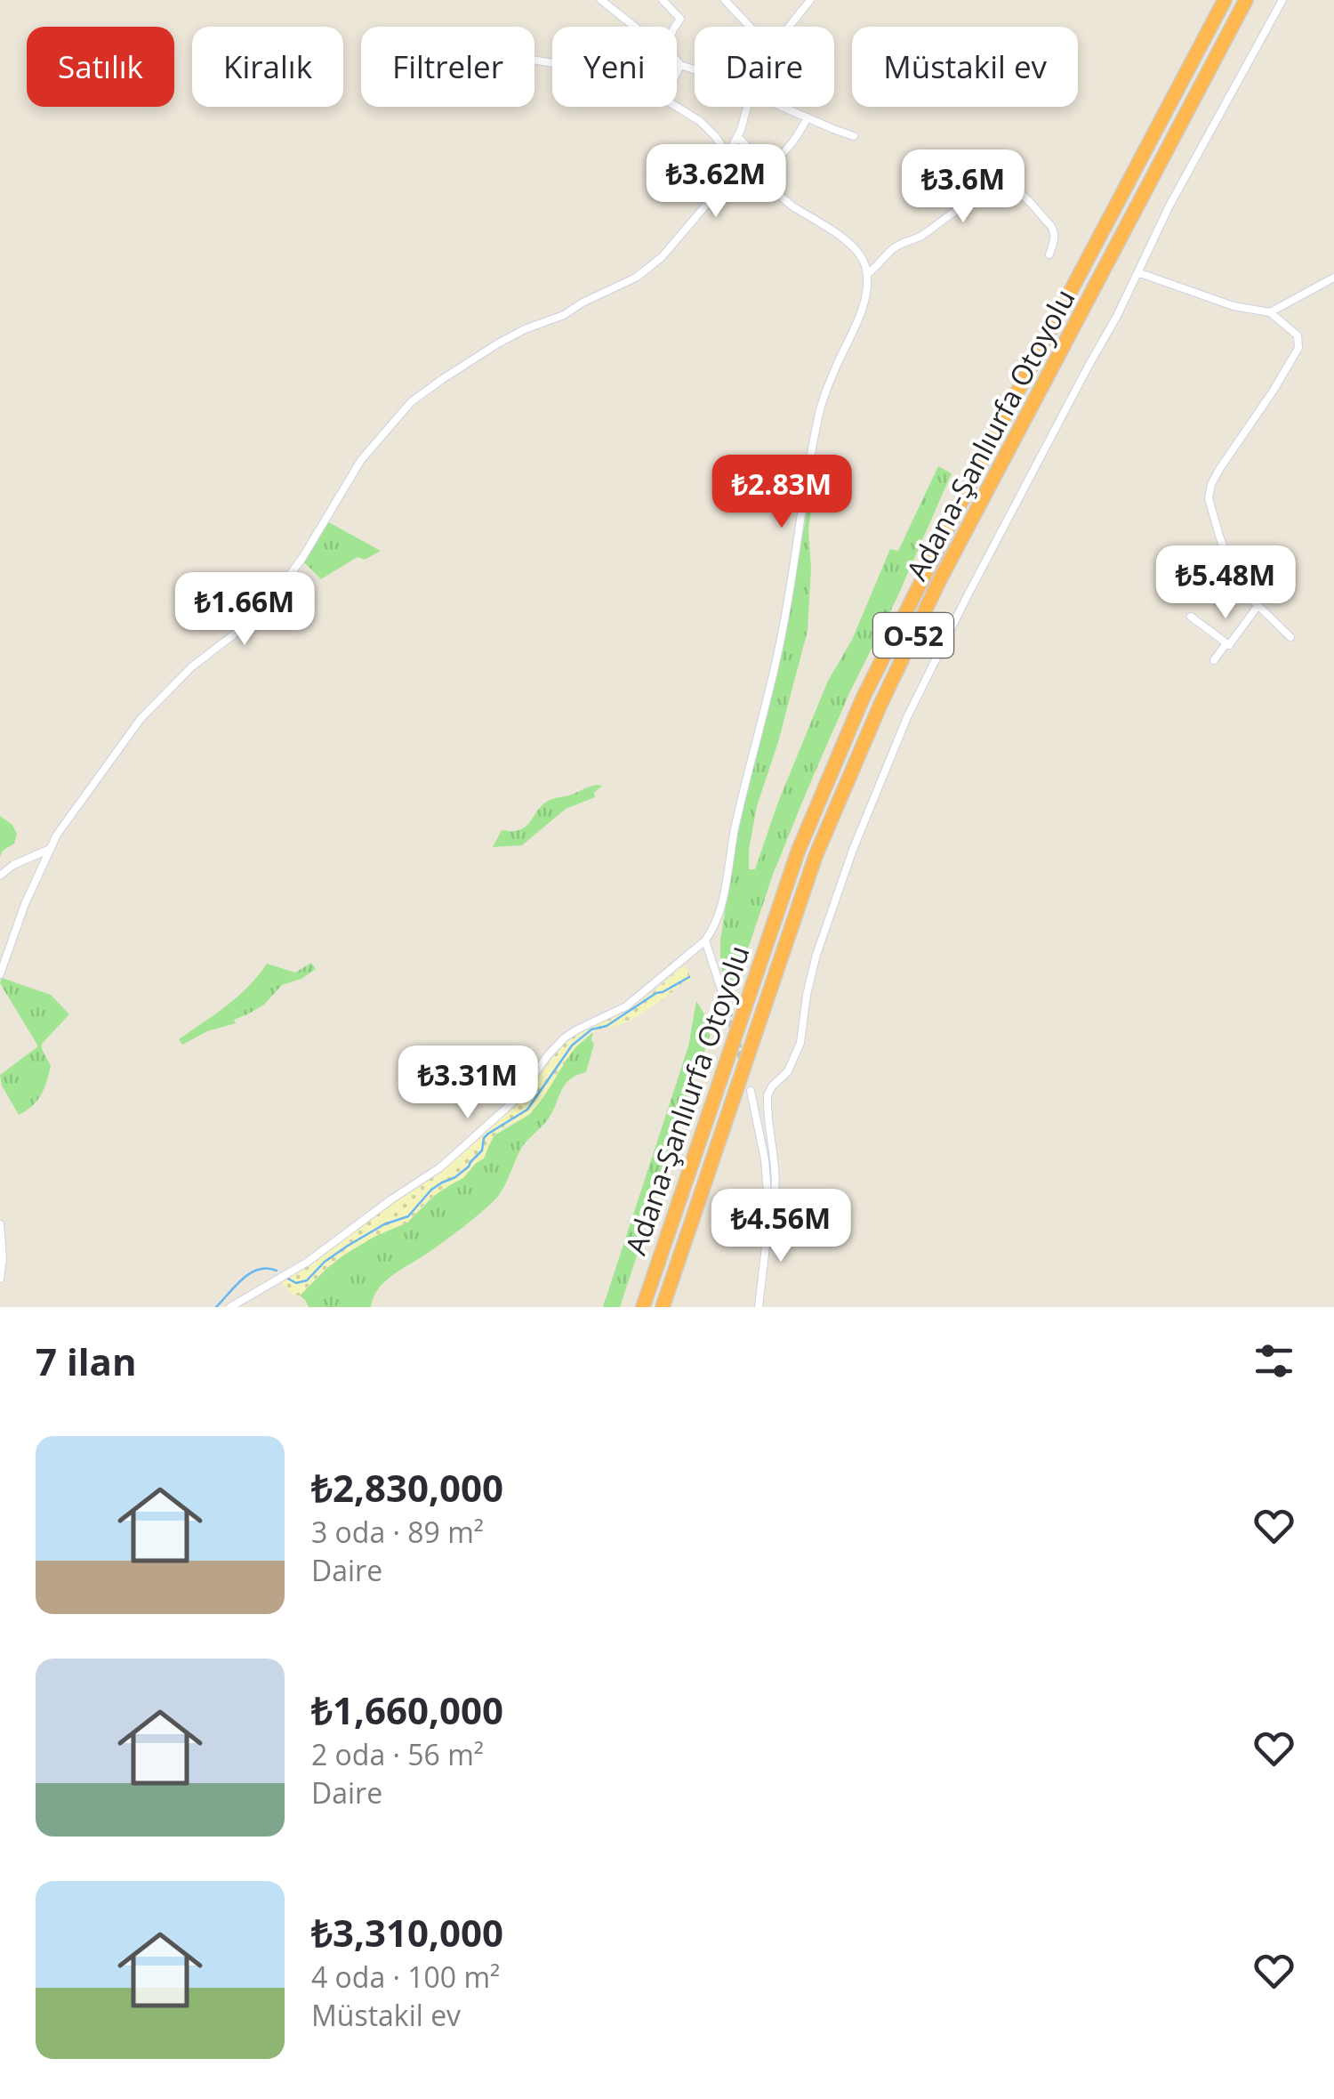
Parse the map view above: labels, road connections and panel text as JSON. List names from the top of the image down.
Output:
{
  "streets": {
    "highway": ["Adana-Şanlıurfa Otoyolu", "O-52"]
  },
  "page": {
    "chip": [
      "Satılık",
      "Kiralık",
      "Filtreler",
      "Yeni",
      "Daire",
      "Müstakil ev"
    ],
    "price": [
      "₺3.62M",
      "₺3.6M",
      "₺2.83M",
      "₺5.48M",
      "₺1.66M",
      "₺3.31M",
      "₺4.56M"
    ],
    "heading": "7 ilan",
    "list": [
      {
        "name": "₺2,830,000",
        "note": "3 oda · 89 m² · Daire"
      },
      {
        "name": "₺1,660,000",
        "note": "2 oda · 56 m² · Daire"
      },
      {
        "name": "₺3,310,000",
        "note": "4 oda · 100 m² · Müstakil ev"
      }
    ]
  }
}
